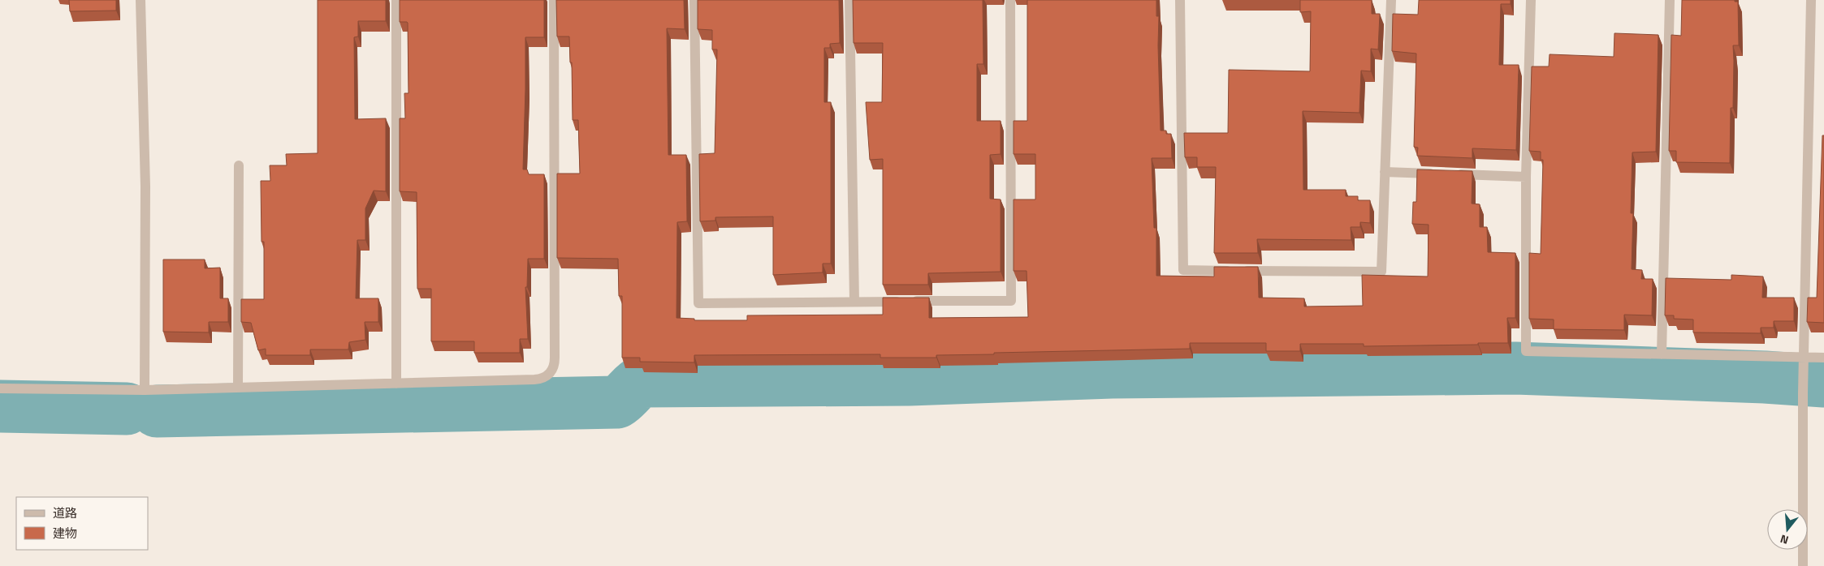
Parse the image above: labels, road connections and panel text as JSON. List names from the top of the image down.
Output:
{
  "legend": ["道路", "建物"],
  "north": "bottom"
}
